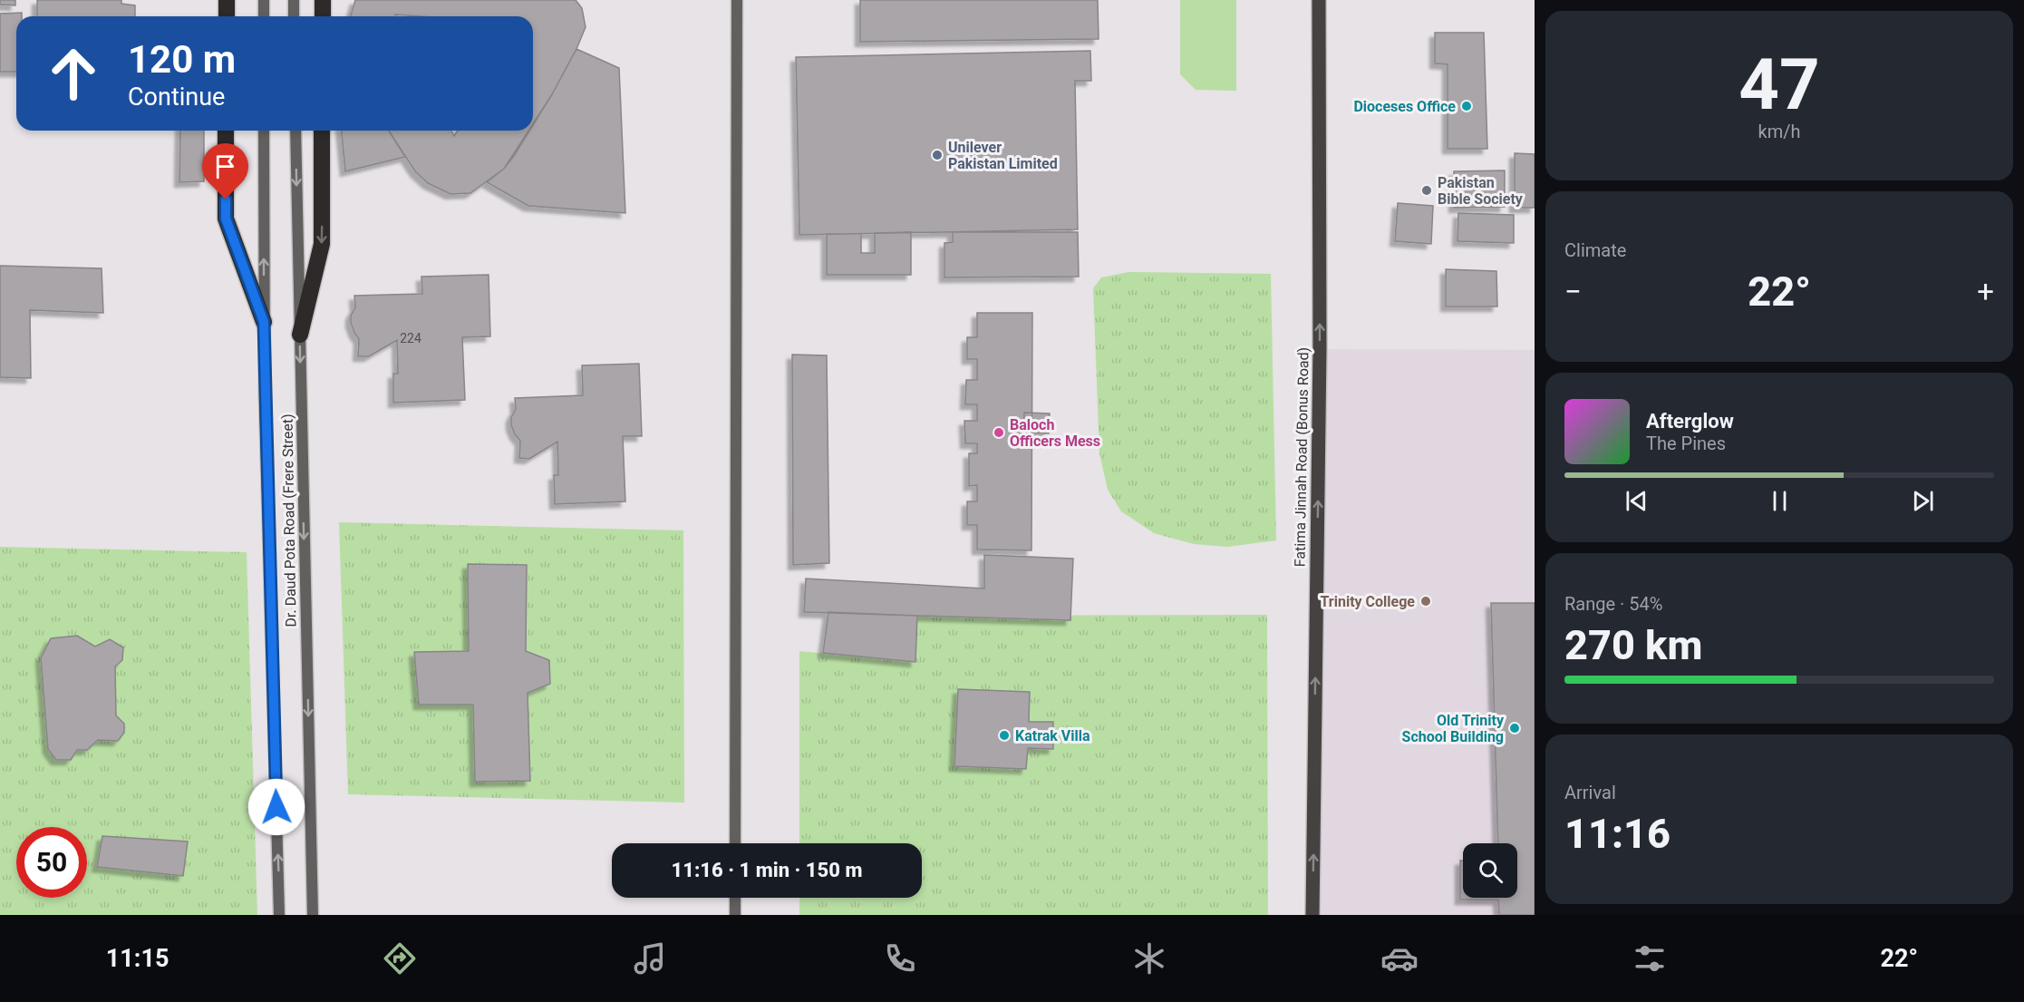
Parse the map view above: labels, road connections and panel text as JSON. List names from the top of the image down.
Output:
{
  "streets": {
    "main road": ["Fatima Jinnah Road (Bonus Road)", "Dr. Daud Pota Road (Frere Street)"]
  },
  "one_way": ["Fatima Jinnah Road (Bonus Road)"],
  "places": [
    "Dioceses Office",
    "Unilever Pakistan Limited",
    "Pakistan Bible Society",
    "Baloch Officers Mess",
    "Trinity College",
    "Old Trinity School Building",
    "Katrak Villa"
  ],
  "house_numbers": ["224"],
  "page": {
    "tile": [
      ["47", "km/h"],
      "Climate",
      ["Range · 54%", "270 km"],
      ["Arrival", "11:16"]
    ],
    "turn": ["120 m", "Continue"],
    "heat": ["−", "22°", "+"],
    "song": ["Afterglow", "The Pines"],
    "limit": "50",
    "trip": "11:16 · 1 min · 150 m",
    "tabs": ["11:15", "22°"]
  }
}
